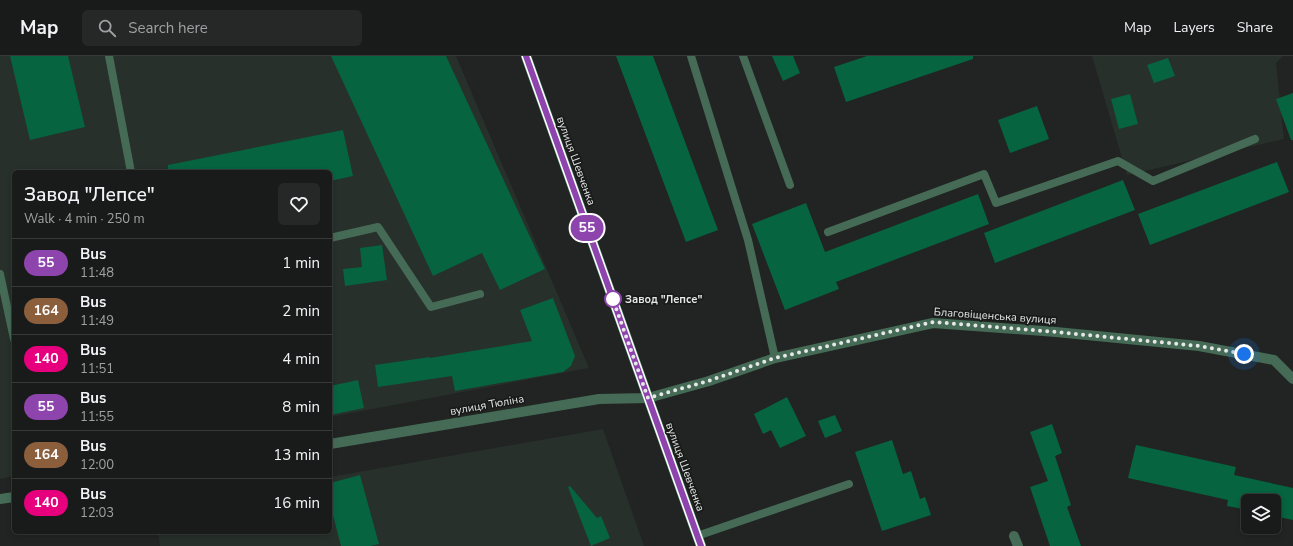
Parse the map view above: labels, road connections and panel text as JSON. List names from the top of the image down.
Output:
{
  "streets": {
    "main road": ["вулиця Шевченка"],
    "street": ["Благовіщенська вулиця", "вулиця Тюліна"]
  },
  "crossings": [
    ["вулиця Шевченка", "Благовіщенська вулиця"],
    ["вулиця Шевченка", "вулиця Тюліна"],
    ["Благовіщенська вулиця", "вулиця Тюліна"]
  ],
  "places": ["Завод \"Лепсе\""],
  "lines": ["bus line 55"],
  "page": {
    "header": "Map",
    "search": "Search here",
    "nav": ["Map", "Layers", "Share"],
    "on_map": "55",
    "heading": ["Завод \"Лепсе\"", "Walk · 4 min · 250 m"],
    "list": [
      {
        "mark": "55",
        "name": "Bus",
        "note": "11:48",
        "value": "1 min"
      },
      {
        "mark": "164",
        "name": "Bus",
        "note": "11:49",
        "value": "2 min"
      },
      {
        "mark": "140",
        "name": "Bus",
        "note": "11:51",
        "value": "4 min"
      },
      {
        "mark": "55",
        "name": "Bus",
        "note": "11:55",
        "value": "8 min"
      },
      {
        "mark": "164",
        "name": "Bus",
        "note": "12:00",
        "value": "13 min"
      },
      {
        "mark": "140",
        "name": "Bus",
        "note": "12:03",
        "value": "16 min"
      }
    ]
  }
}
